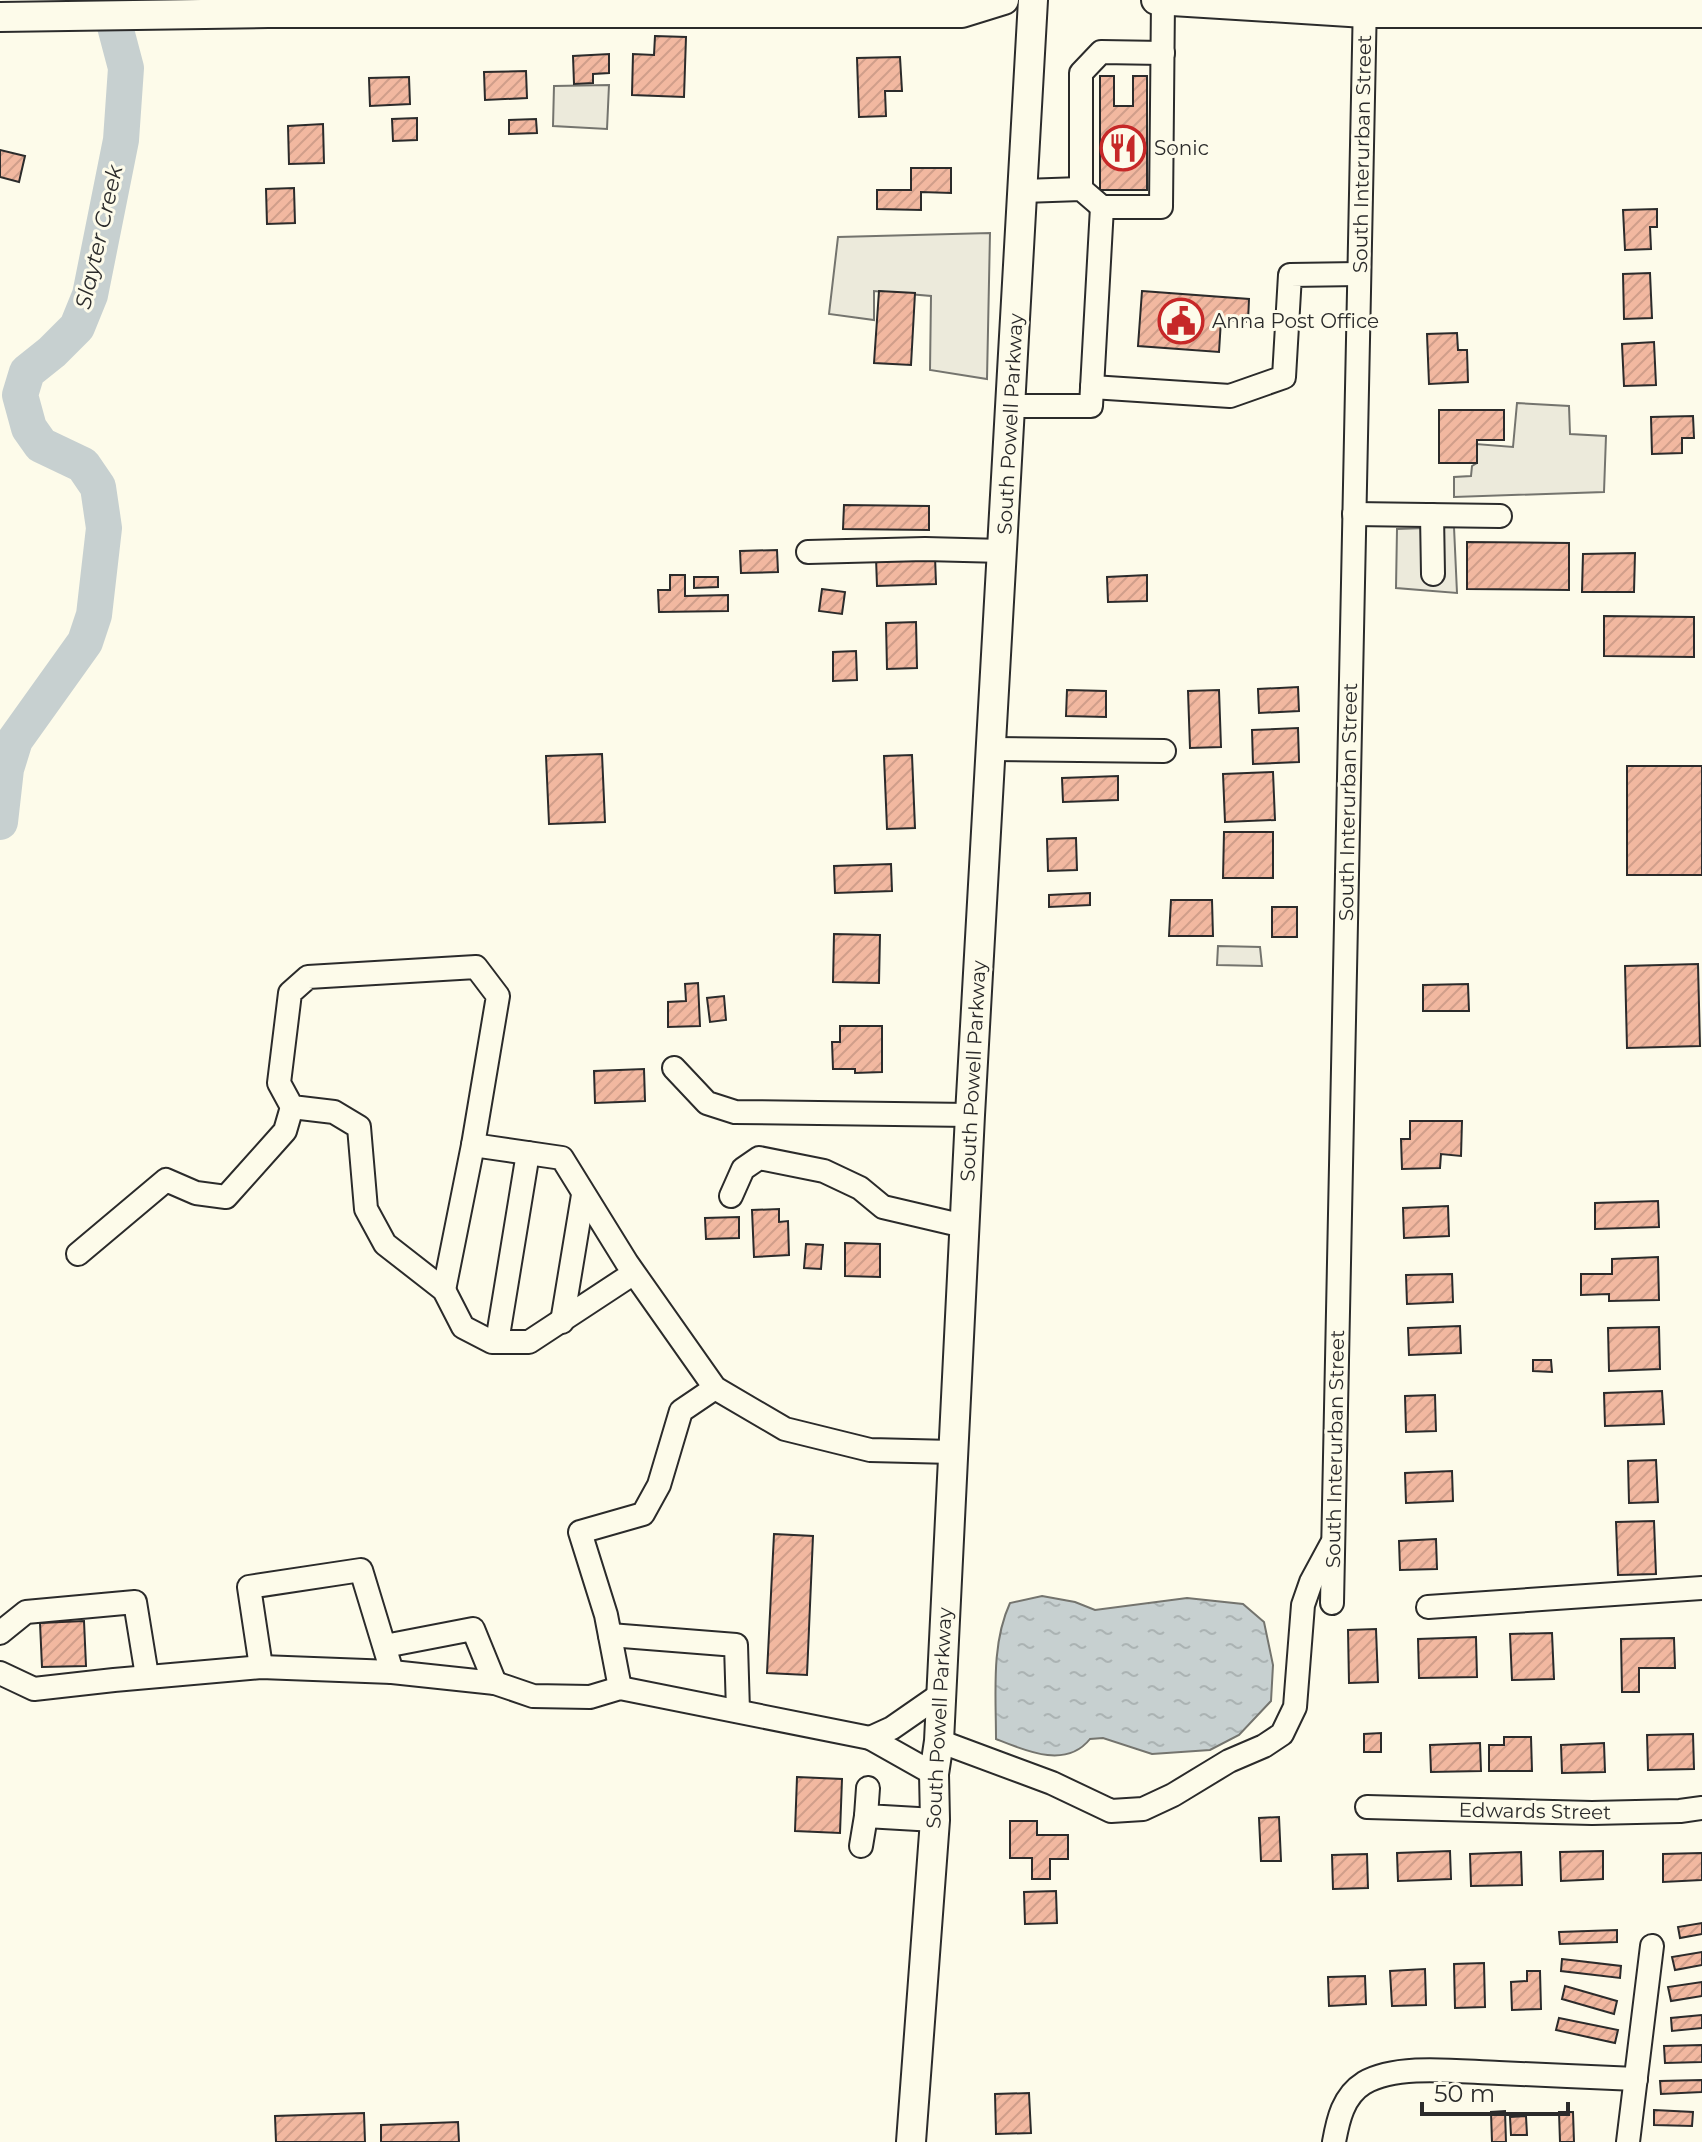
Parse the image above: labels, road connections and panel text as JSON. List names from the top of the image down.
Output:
{
  "streets": {
    "main road": ["South Powell Parkway"],
    "street": ["South Interurban Street", "Edwards Street"]
  },
  "water": ["Slayter Creek"],
  "places": {
    "restaurant": ["Sonic"],
    "public building": ["Anna Post Office"]
  },
  "scale_bar": "50 m"
}
